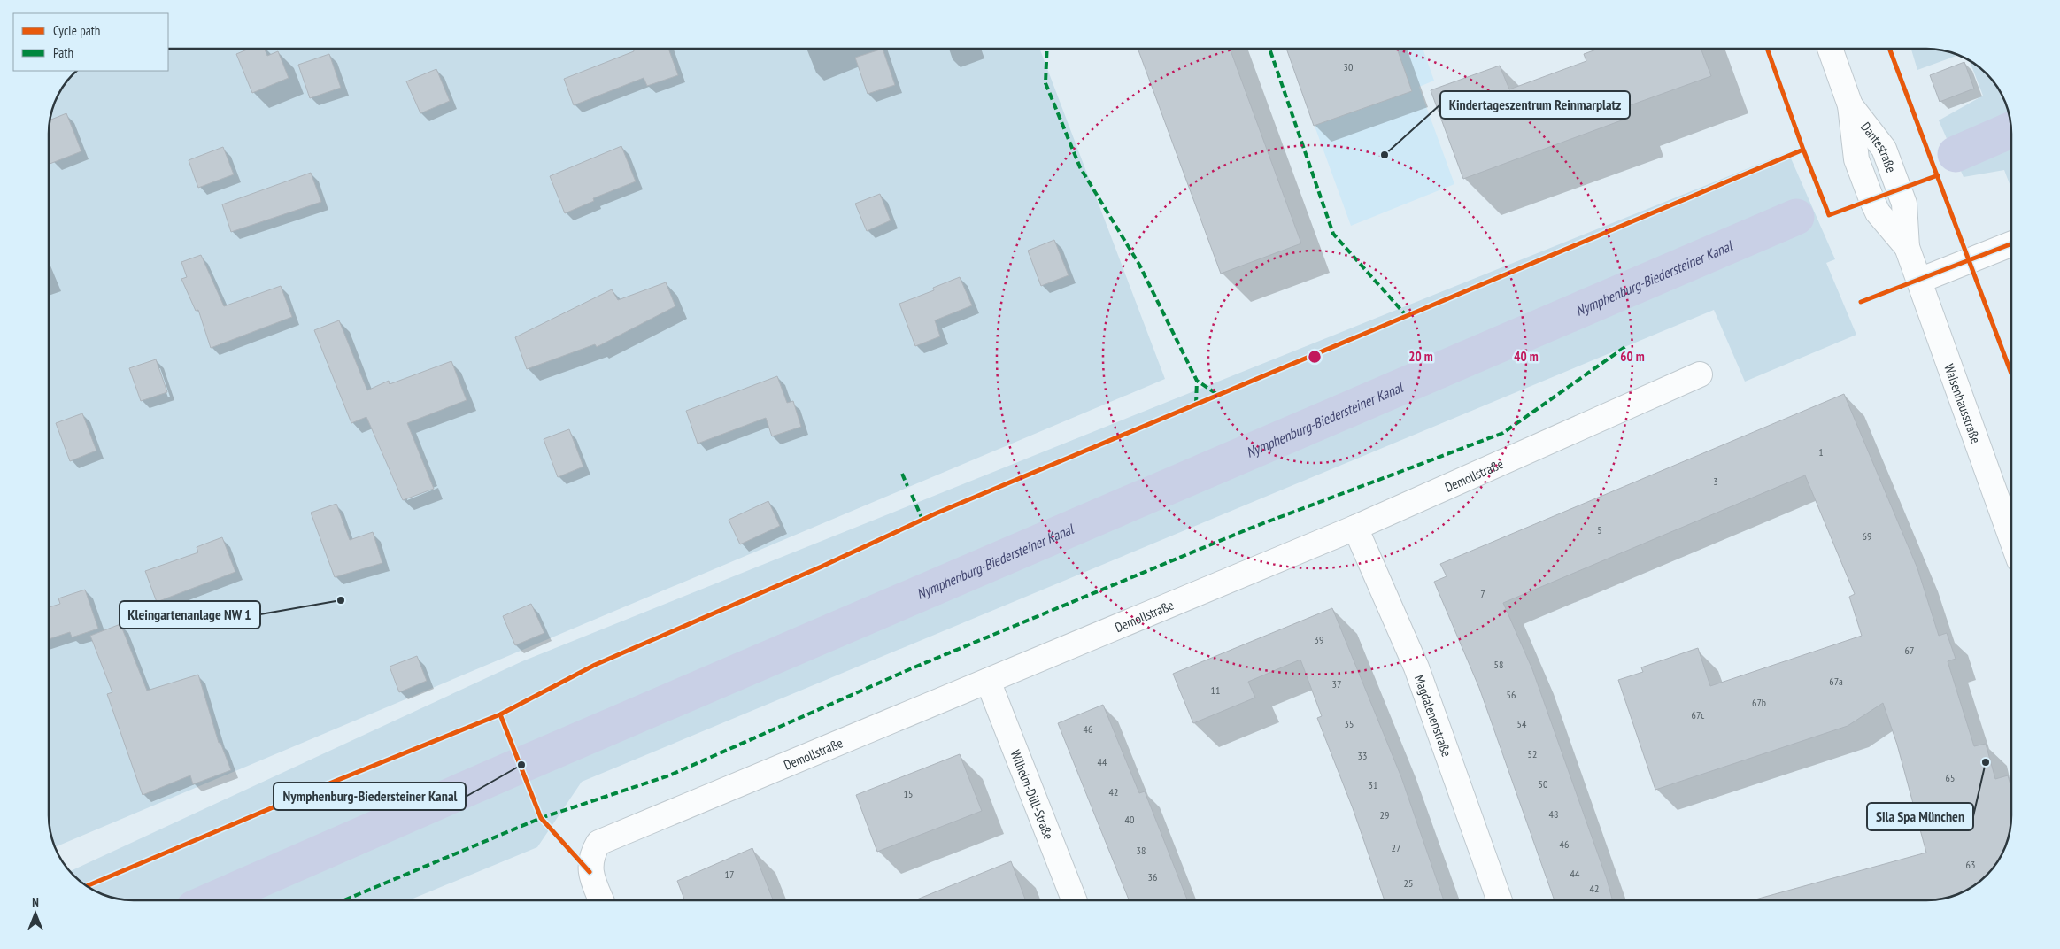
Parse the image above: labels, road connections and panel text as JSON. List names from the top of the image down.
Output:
{
  "streets": {
    "street": [
      "Dantestraße",
      "Waisenhausstraße",
      "Demollstraße",
      "Magdalenenstraße",
      "Wilhelm-Düll-Straße"
    ]
  },
  "crossings": [
    ["Dantestraße", "Waisenhausstraße"],
    ["Demollstraße", "Magdalenenstraße"],
    ["Demollstraße", "Wilhelm-Düll-Straße"]
  ],
  "water": ["Nymphenburg-Biedersteiner Kanal"],
  "places": [
    "Kindertageszentrum Reinmarplatz",
    "Kleingartenanlage NW 1",
    "Sila Spa München",
    "Nymphenburg-Biedersteiner Kanal"
  ],
  "house_numbers": [
    "30",
    "1",
    "3",
    "5",
    "69",
    "7",
    "39",
    "67",
    "58",
    "67a",
    "37",
    "11",
    "56",
    "67b",
    "67c",
    "35",
    "54",
    "46",
    "52",
    "33",
    "44",
    "65",
    "50",
    "31",
    "42",
    "15",
    "48",
    "29",
    "40",
    "46",
    "27",
    "38",
    "63",
    "44",
    "17",
    "36",
    "25",
    "42"
  ],
  "legend": ["Cycle path", "Path"],
  "north": "top",
  "rings": ["20 m", "40 m", "60 m"]
}
